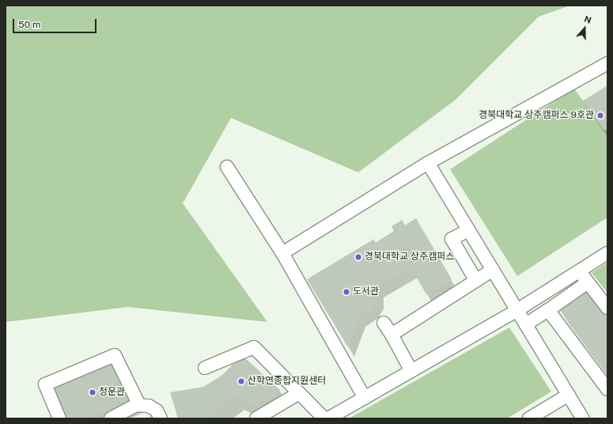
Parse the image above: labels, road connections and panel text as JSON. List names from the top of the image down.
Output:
{
  "places": [
    "경북대학교 상주캠퍼스 9호관",
    "경북대학교 상주캠퍼스",
    "도서관",
    "산학연종합지원센터",
    "청운관"
  ],
  "scale_bar": "50 m",
  "north": "top"
}
